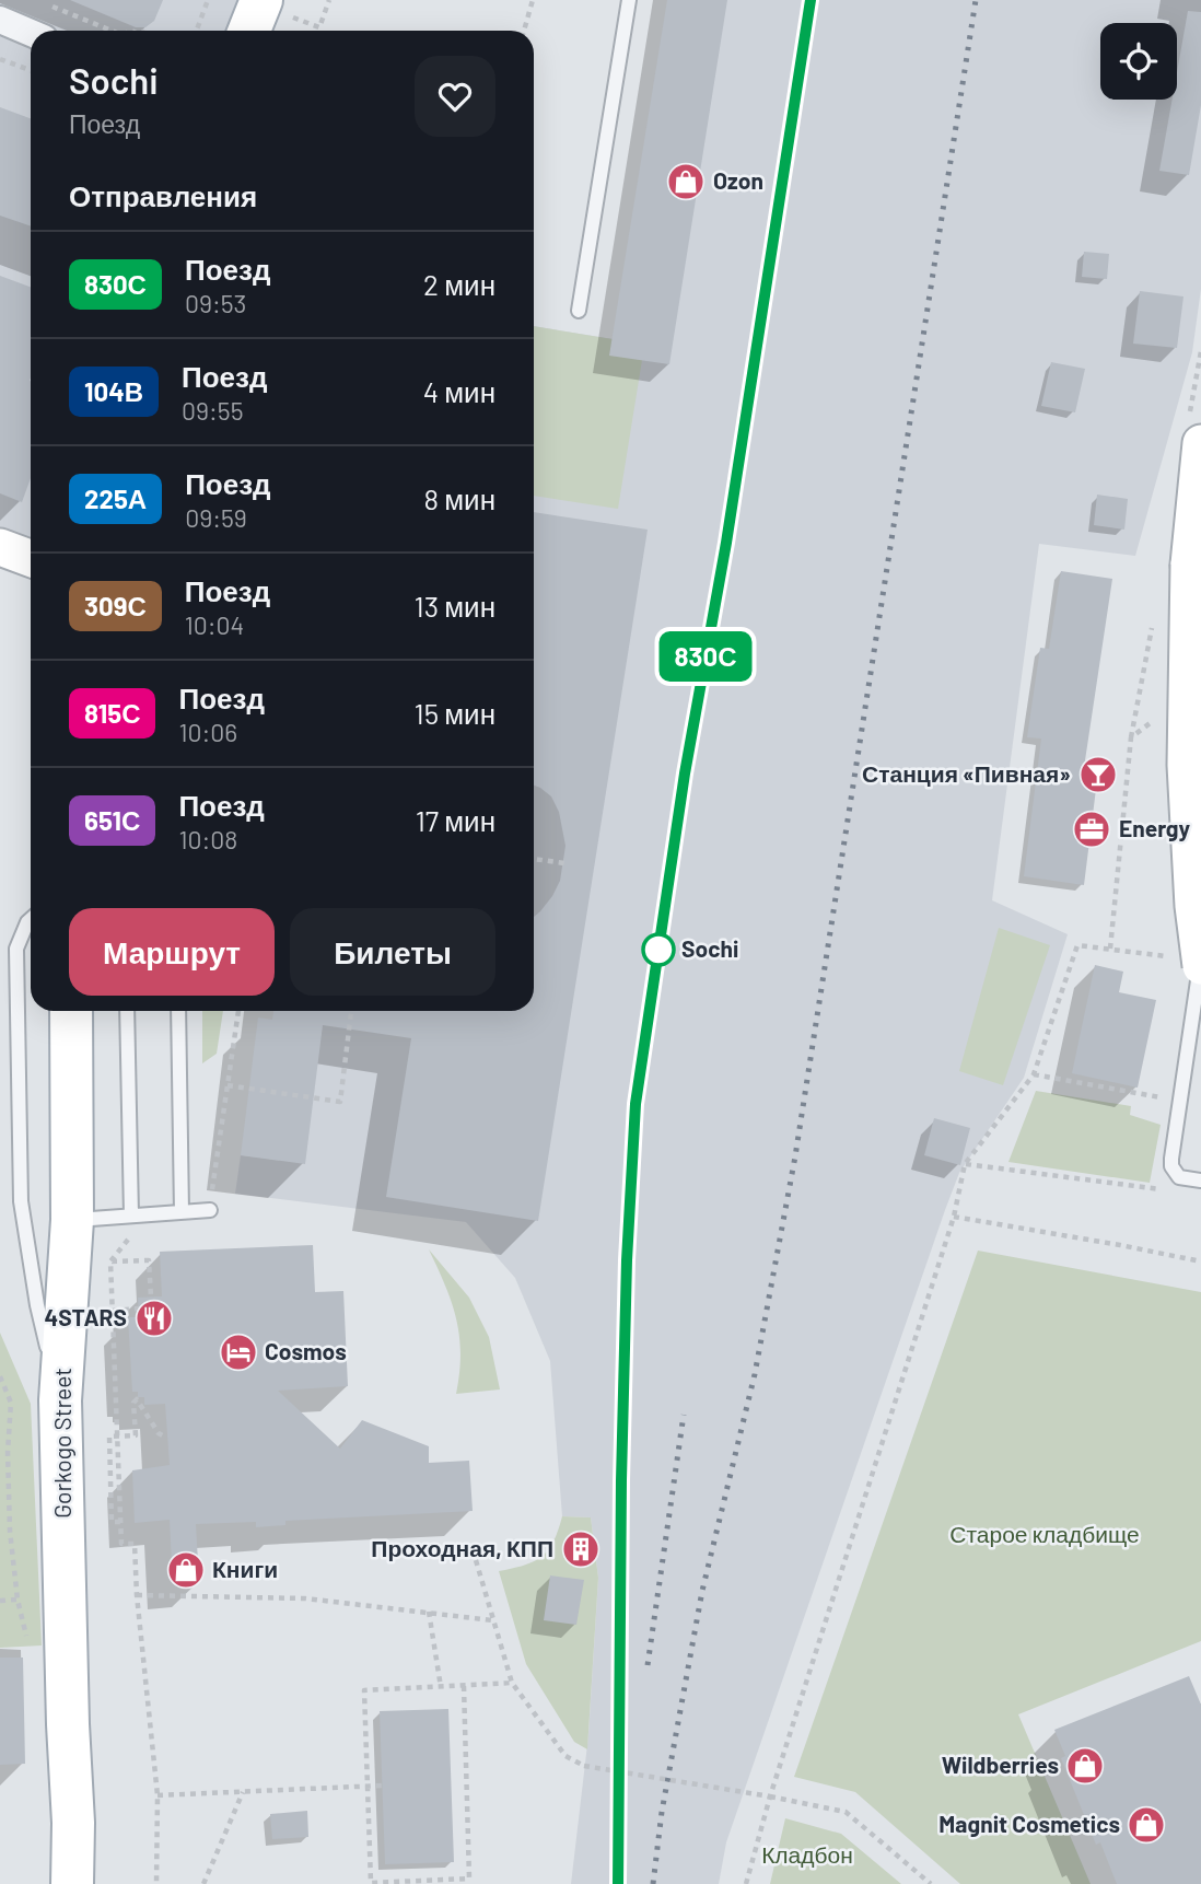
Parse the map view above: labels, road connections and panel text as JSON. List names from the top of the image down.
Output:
{
  "streets": {
    "main road": ["Gorkogo Street"]
  },
  "parks": ["Старое кладбище", "Кладбон"],
  "places": {
    "shop": [
      "Ozon",
      "Книги",
      "Wildberries",
      "Magnit Cosmetics"
    ],
    "bar": ["Станция «Пивная»"],
    "office": ["Energy"],
    "other": ["Sochi"],
    "restaurant": ["4STARS"],
    "hotel": ["Cosmos"],
    "building": ["Проходная, КПП"]
  },
  "page": {
    "on_map": "830С",
    "heading": [
      ["Sochi", "Поезд"],
      "Отправления"
    ],
    "list": [
      {
        "mark": "830С",
        "name": "Поезд",
        "note": "09:53",
        "value": "2 мин"
      },
      {
        "mark": "104В",
        "name": "Поезд",
        "note": "09:55",
        "value": "4 мин"
      },
      {
        "mark": "225А",
        "name": "Поезд",
        "note": "09:59",
        "value": "8 мин"
      },
      {
        "mark": "309С",
        "name": "Поезд",
        "note": "10:04",
        "value": "13 мин"
      },
      {
        "mark": "815С",
        "name": "Поезд",
        "note": "10:06",
        "value": "15 мин"
      },
      {
        "mark": "651С",
        "name": "Поезд",
        "note": "10:08",
        "value": "17 мин"
      }
    ],
    "buttons": ["Маршрут", "Билеты"]
  }
}
